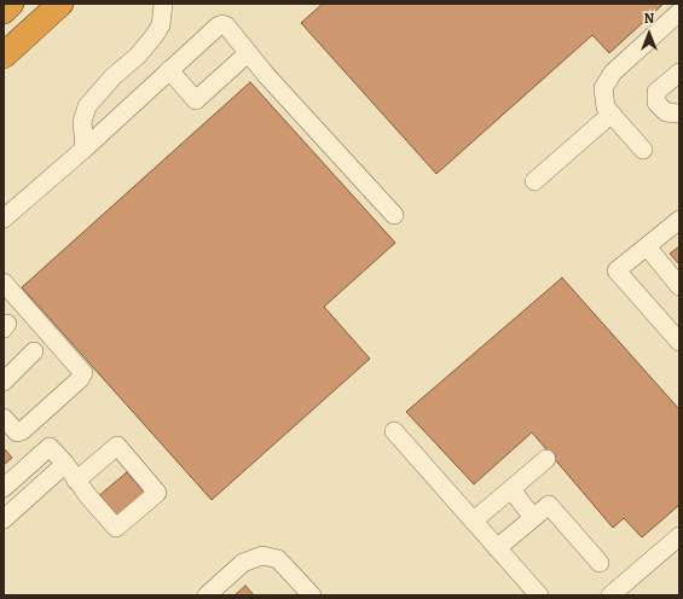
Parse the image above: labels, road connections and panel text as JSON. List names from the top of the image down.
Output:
{
  "north": "top"
}
